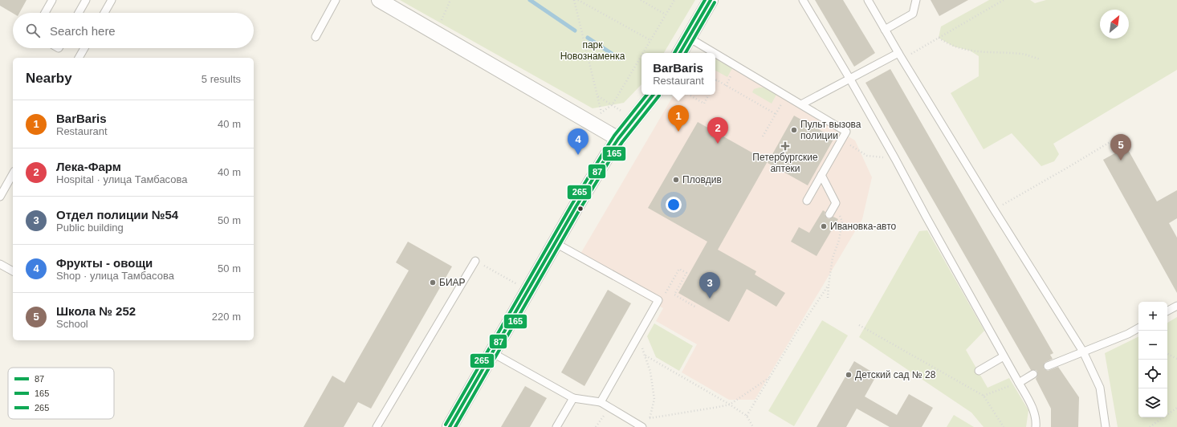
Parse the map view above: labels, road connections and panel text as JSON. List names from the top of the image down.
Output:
{
  "parks": ["парк Новознаменка"],
  "places": {
    "other": [
      "Пульт вызова полиции",
      "Пловдив",
      "Ивановка-авто",
      "БИАР",
      "Детский сад № 28"
    ],
    "health": ["Петербургские аптеки"]
  },
  "lines": ["transit line 87", "transit line 265", "transit line 165"],
  "legend": ["87", "165", "265"],
  "north": "top right",
  "page": {
    "search": "Search here",
    "popup": ["BarBaris", "Restaurant"],
    "heading": ["Nearby", "5 results"],
    "list": [
      {
        "mark": "1",
        "name": "BarBaris",
        "note": "Restaurant",
        "value": "40 m"
      },
      {
        "mark": "2",
        "name": "Лека-Фарм",
        "note": "Hospital · улица Тамбасова",
        "value": "40 m"
      },
      {
        "mark": "3",
        "name": "Отдел полиции №54",
        "note": "Public building",
        "value": "50 m"
      },
      {
        "mark": "4",
        "name": "Фрукты - овощи",
        "note": "Shop · улица Тамбасова",
        "value": "50 m"
      },
      {
        "mark": "5",
        "name": "Школа № 252",
        "note": "School",
        "value": "220 m"
      }
    ],
    "pins": [
      "1",
      "2",
      "4",
      "5",
      "3"
    ],
    "map_buttons": ["+", "−"]
  }
}
